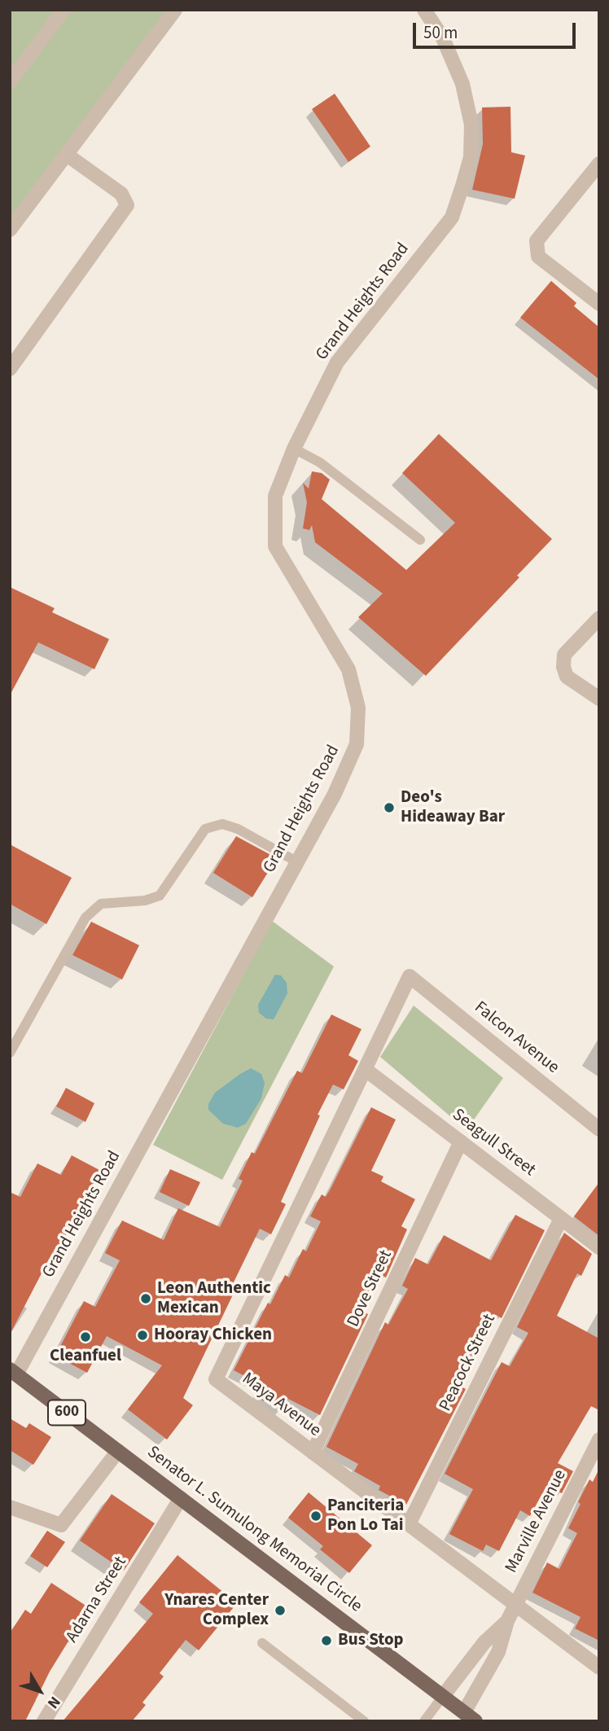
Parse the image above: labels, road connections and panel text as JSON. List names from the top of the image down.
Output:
{
  "streets": {
    "main road": ["600", "Senator L. Sumulong Memorial Circle"],
    "street": [
      "Grand Heights Road",
      "Falcon Avenue",
      "Seagull Street",
      "Dove Street",
      "Peacock Street",
      "Maya Avenue",
      "Marville Avenue",
      "Adarna Street"
    ]
  },
  "crossings": [
    ["Grand Heights Road", "Senator L. Sumulong Memorial Circle"],
    ["Falcon Avenue", "Maya Avenue"],
    ["Seagull Street", "Dove Street"],
    ["Seagull Street", "Peacock Street"],
    ["Seagull Street", "Maya Avenue"],
    ["Dove Street", "Maya Avenue"],
    ["Peacock Street", "Maya Avenue"],
    ["Maya Avenue", "Marville Avenue"],
    ["Marville Avenue", "Senator L. Sumulong Memorial Circle"],
    ["Senator L. Sumulong Memorial Circle", "Adarna Street"]
  ],
  "places": [
    "Deo's Hideaway Bar",
    "Leon Authentic Mexican",
    "Hooray Chicken",
    "Cleanfuel",
    "Panciteria Pon Lo Tai",
    "Ynares Center Complex",
    "Bus Stop"
  ],
  "scale_bar": "50 m",
  "north": "bottom right"
}
